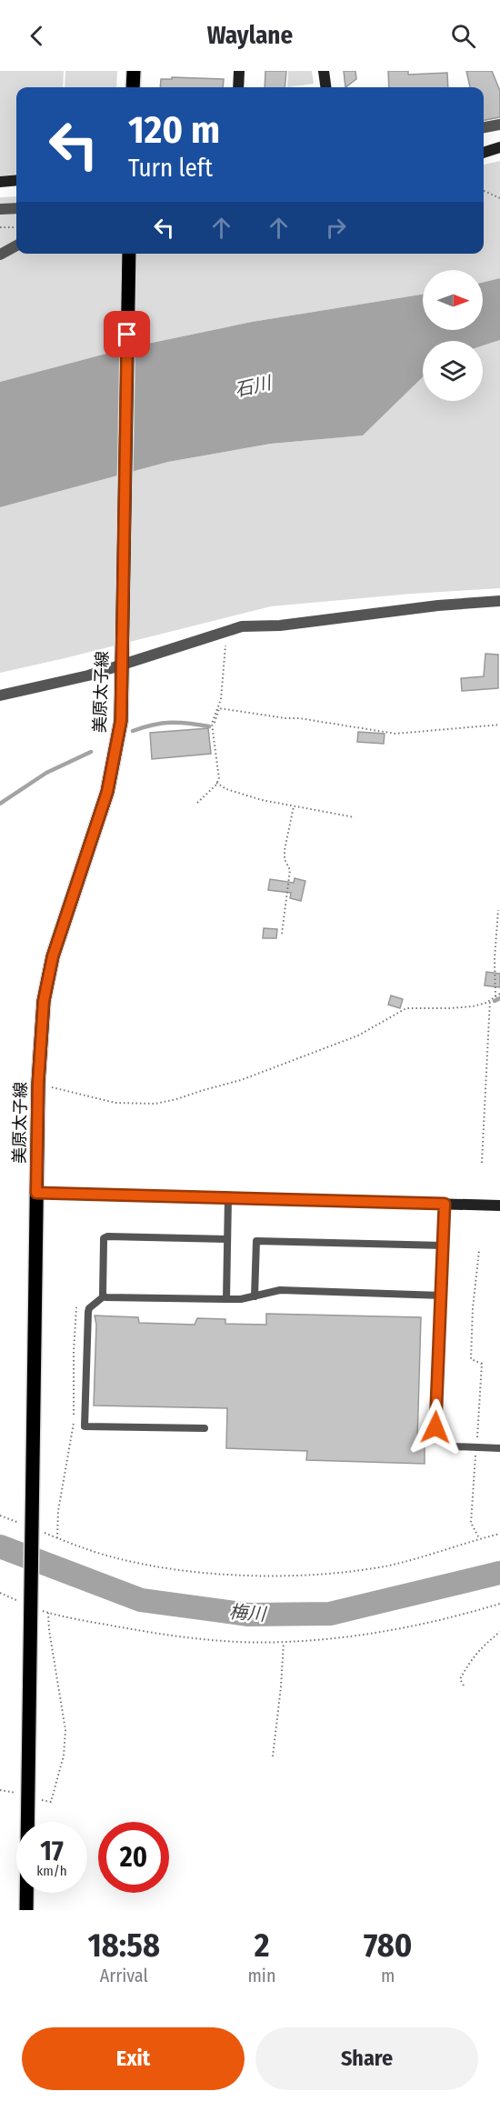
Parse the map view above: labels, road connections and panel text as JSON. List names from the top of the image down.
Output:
{
  "streets": {
    "main road": ["美原太子線"]
  },
  "water": ["石川", "梅川"],
  "north": "right",
  "page": {
    "header": "Waylane",
    "turn": ["120 m", "Turn left"],
    "speed": "17 km/h",
    "limit": "20",
    "eta": [
      "18:58",
      "Arrival",
      "2",
      "min",
      "780",
      "m"
    ],
    "buttons": ["Exit", "Share"]
  }
}
